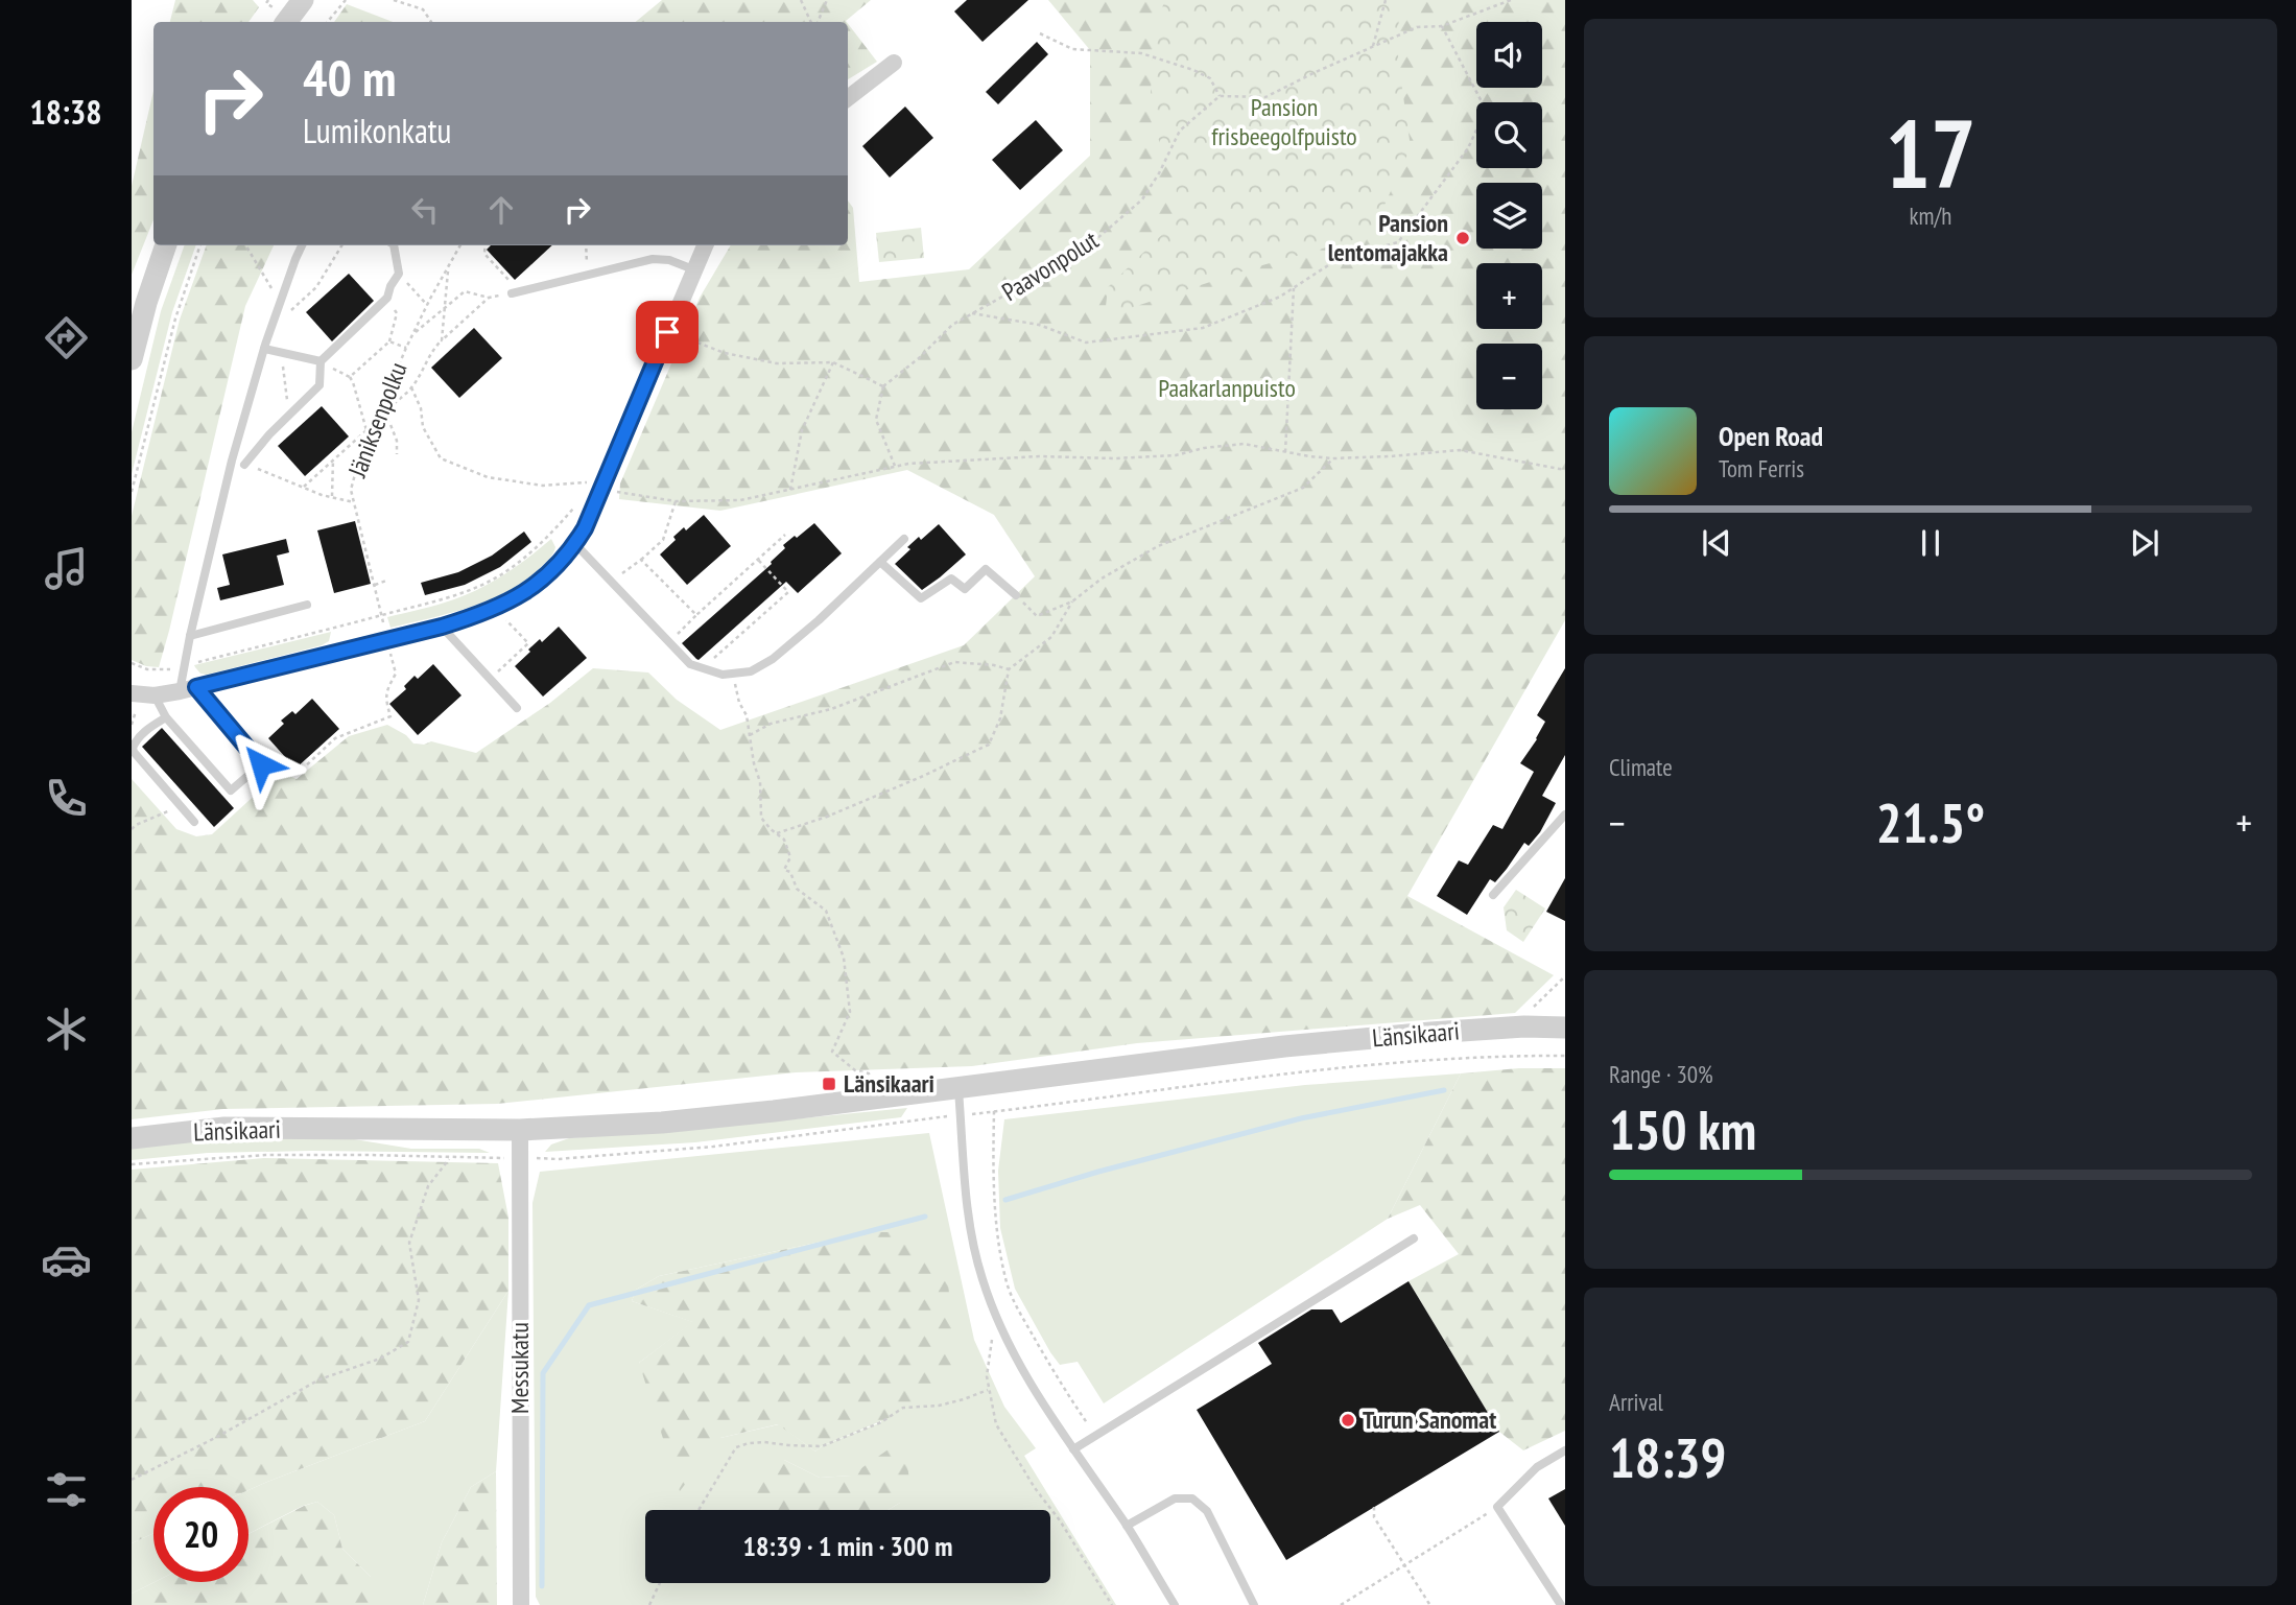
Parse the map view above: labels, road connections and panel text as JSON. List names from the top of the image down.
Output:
{
  "streets": {
    "street": ["Länsikaari", "Messukatu"],
    "path": ["Paavonpolut", "Jäniksenpolku"]
  },
  "crossings": [
    ["Länsikaari", "Messukatu"]
  ],
  "parks": ["Pansion frisbeegolfpuisto", "Paakarlanpuisto"],
  "places": {
    "other": ["Pansion lentomajakka", "Turun Sanomat"],
    "transit": ["Länsikaari"]
  },
  "page": {
    "tabs": "18:38",
    "tile": [
      ["17", "km/h"],
      "Climate",
      ["Range · 30%", "150 km"],
      ["Arrival", "18:39"]
    ],
    "map_buttons": ["+", "−"],
    "turn": ["40 m", "Lumikonkatu"],
    "song": ["Open Road", "Tom Ferris"],
    "heat": ["−", "21.5°", "+"],
    "limit": "20",
    "trip": "18:39 · 1 min · 300 m"
  }
}
